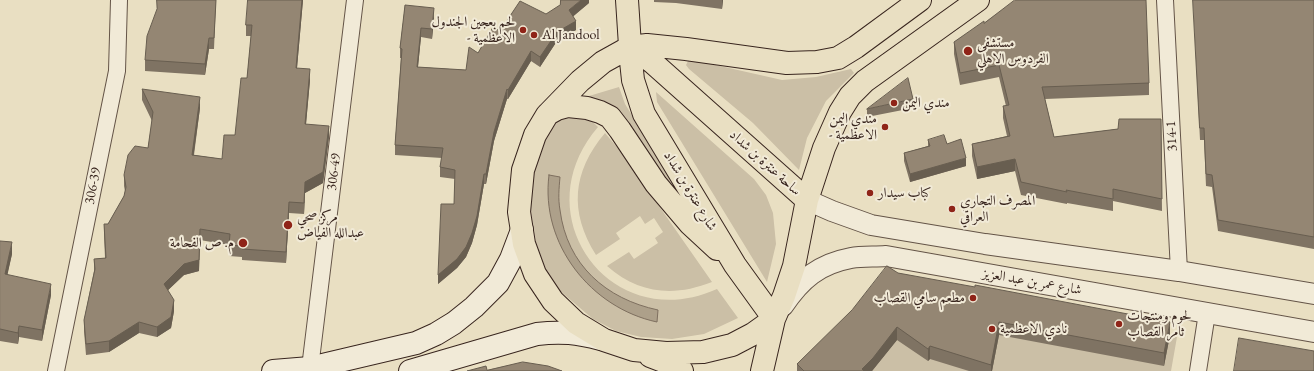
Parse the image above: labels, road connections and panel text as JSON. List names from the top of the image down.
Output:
{
  "streets": {
    "main road": ["ساحة عنترة بن شداد", "شارع عنترة بن شداد"],
    "street": [
      "314-1",
      "306-49",
      "306-39",
      "شارع عمر بن عبد العزيز"
    ]
  },
  "crossings": [
    ["314-1", "شارع عمر بن عبد العزيز"],
    ["ساحة عنترة بن شداد", "شارع عنترة بن شداد"],
    ["ساحة عنترة بن شداد", "شارع عمر بن عبد العزيز"],
    ["شارع عنترة بن شداد", "شارع عمر بن عبد العزيز"]
  ],
  "places": [
    "لحم بعجين الجندول - الاعظمية",
    "Al Jandool",
    "مستشفى الفردوس الاهلي",
    "مندي اليمن",
    "مندي اليمن - الاعظمية",
    "كباب سيدار",
    "المصرف التجاري العراقي",
    "مركز صحي عبدالله الفياض",
    "م. ص الفحامة",
    "مطعم سامي القصاب",
    "لحوم ومنتجات ثامر القصاب",
    "نادي الاعظمية"
  ]
}
